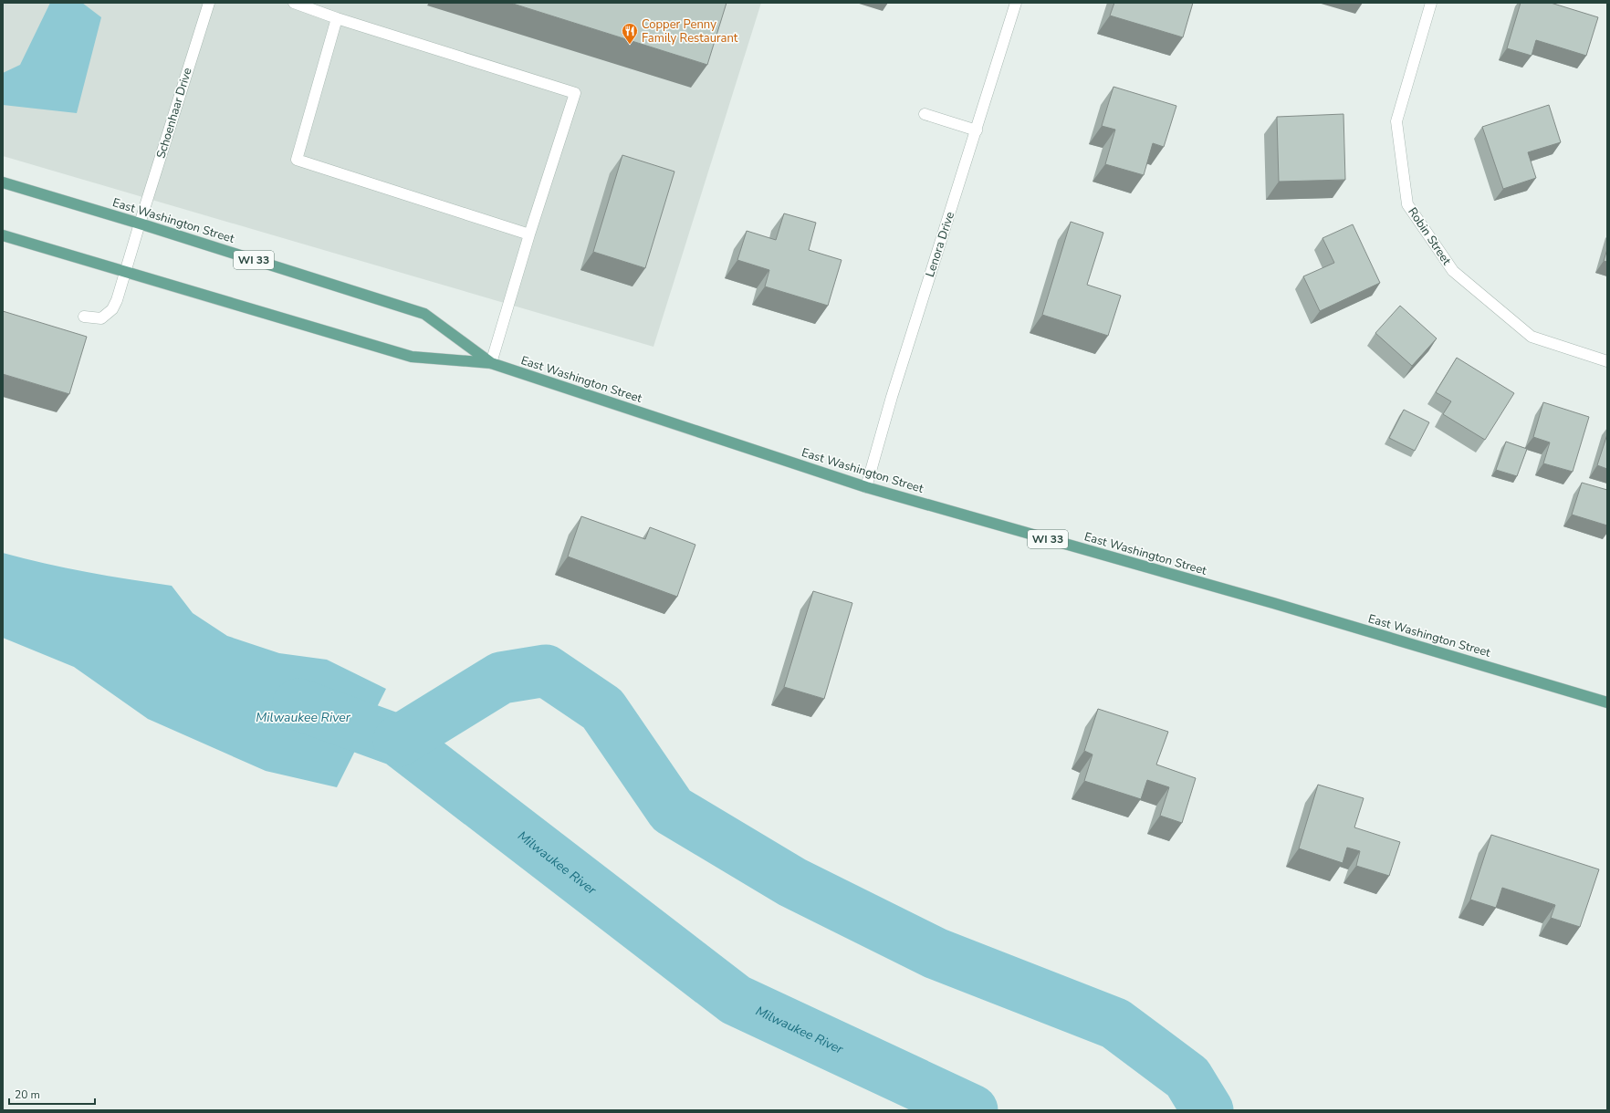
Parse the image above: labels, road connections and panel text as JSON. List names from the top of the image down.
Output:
{
  "streets": {
    "main road": ["East Washington Street", "WI 33"],
    "street": ["Schoenhaar Drive", "Robin Street", "Lenora Drive"]
  },
  "crossings": [
    ["Schoenhaar Drive", "East Washington Street"],
    ["East Washington Street", "Lenora Drive"]
  ],
  "water": ["Milwaukee River"],
  "places": {
    "restaurant": ["Copper Penny Family Restaurant"]
  },
  "scale_bar": "20 m"
}
